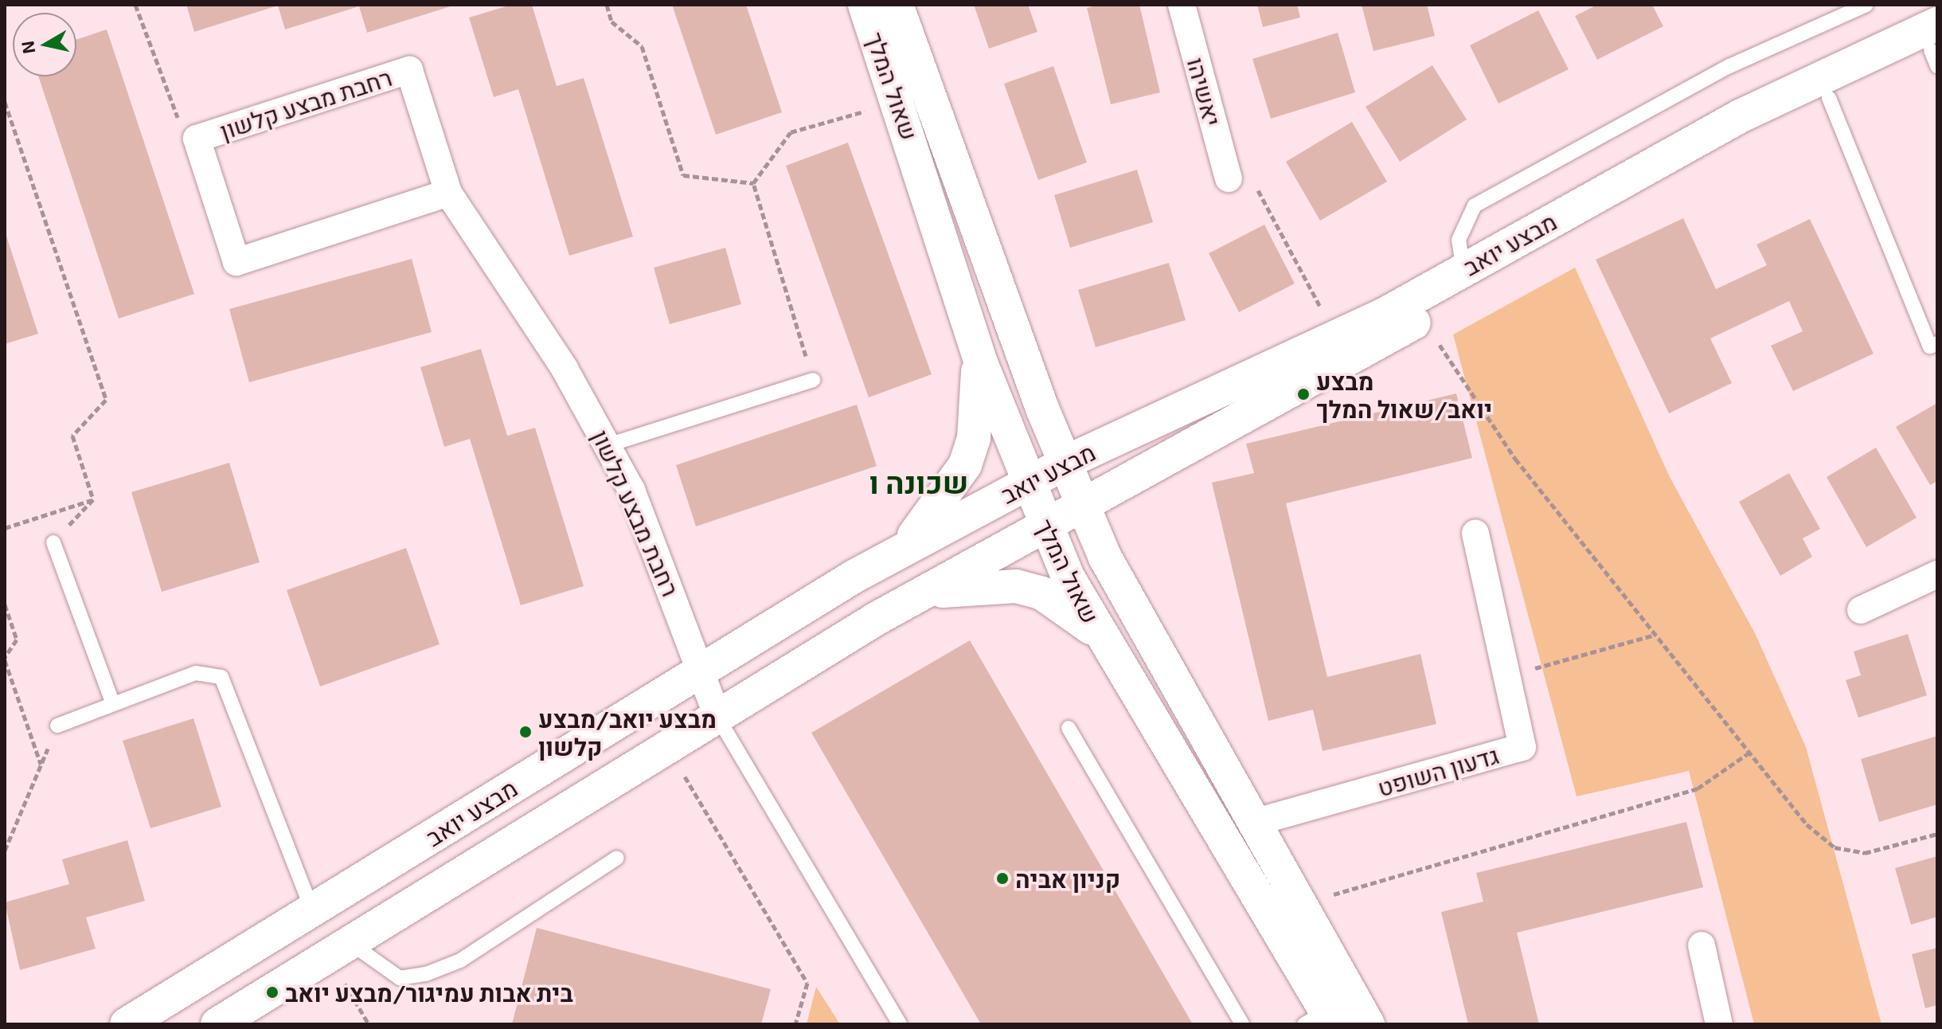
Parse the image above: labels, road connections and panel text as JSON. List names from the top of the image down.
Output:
{
  "streets": {
    "street": [
      "שאול המלך",
      "יאשיהו",
      "רחבת מבצע קלשון",
      "מבצע יואב",
      "גדעון השופט"
    ]
  },
  "crossings": [
    ["שאול המלך", "מבצע יואב"],
    ["שאול המלך", "גדעון השופט"],
    ["רחבת מבצע קלשון", "מבצע יואב"]
  ],
  "districts": ["שכונה ו"],
  "places": [
    "מבצע יואב/שאול המלך",
    "מבצע יואב/מבצע קלשון",
    "קניון אביה",
    "בית אבות עמיגור/מבצע יואב"
  ],
  "north": "left"
}
